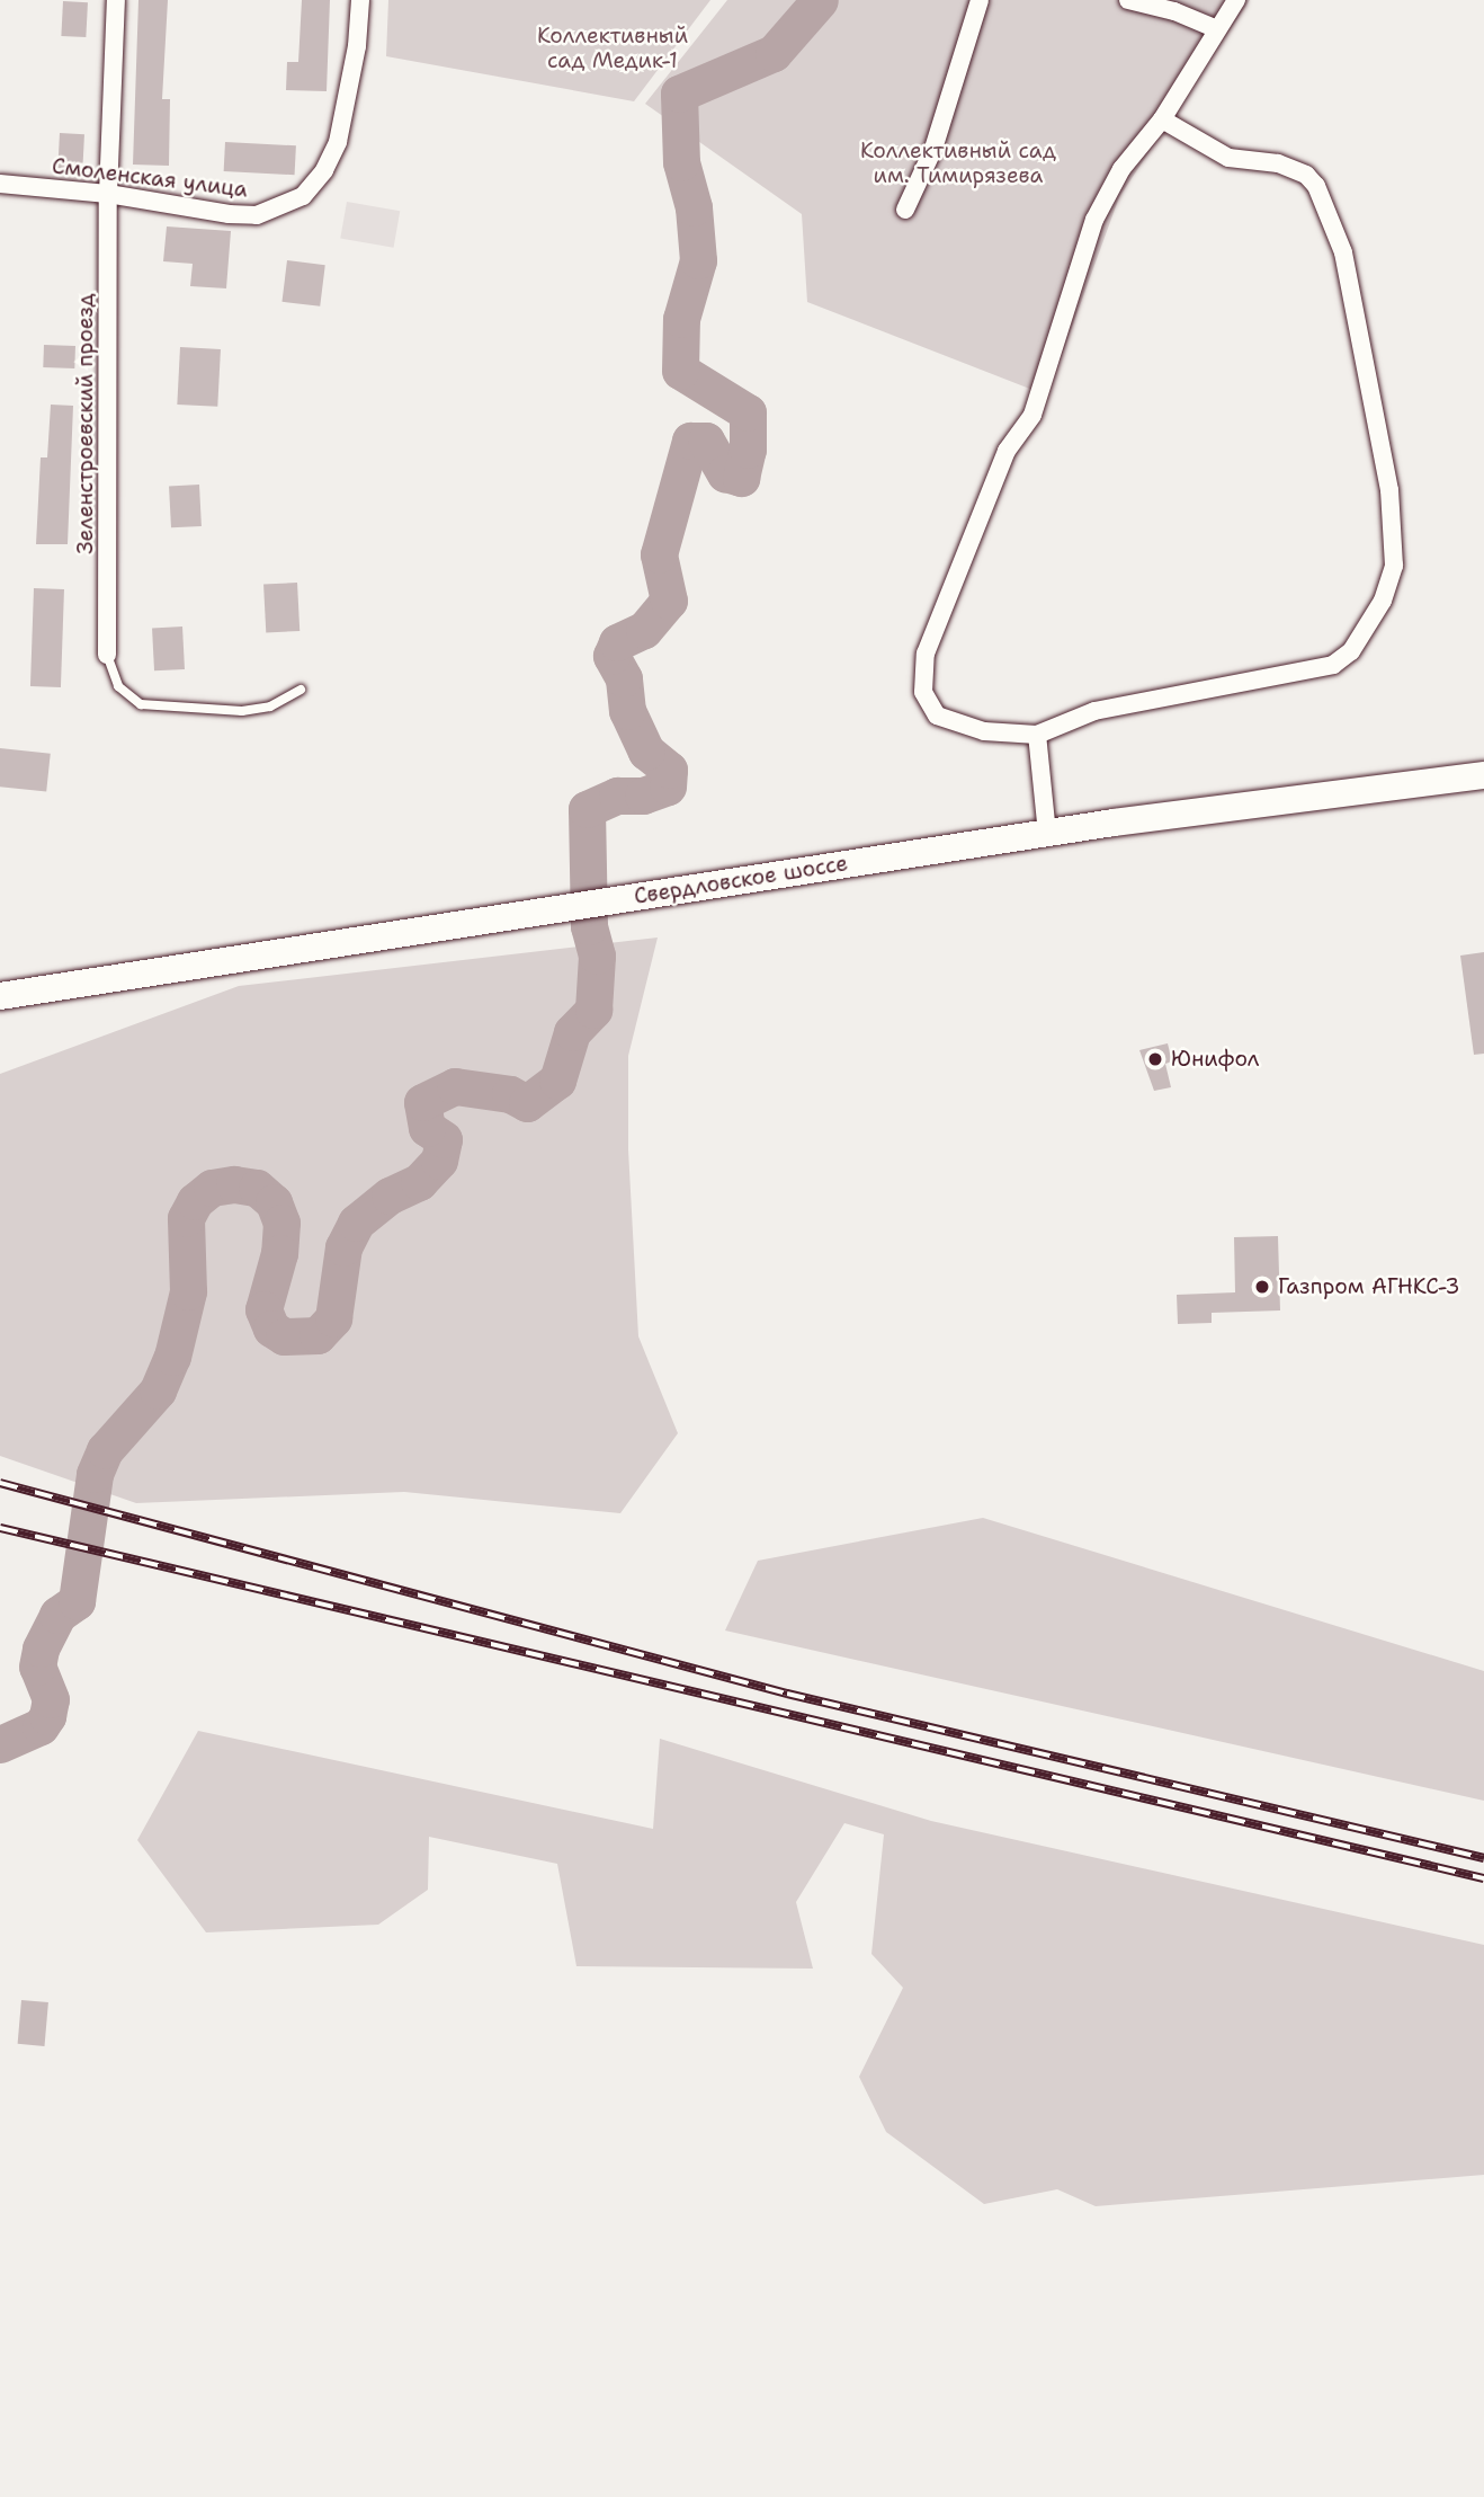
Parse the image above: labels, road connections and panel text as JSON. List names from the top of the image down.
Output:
{
  "streets": {
    "main road": ["Свердловское шоссе"],
    "street": ["Смоленская улица", "Зеленстроевский проезд"]
  },
  "crossings": [
    ["Смоленская улица", "Зеленстроевский проезд"]
  ],
  "parks": ["Коллективный сад Медик-1", "Коллективный сад им. Тимирязева"],
  "places": ["Юнифол", "Газпром АГНКС-3"]
}
